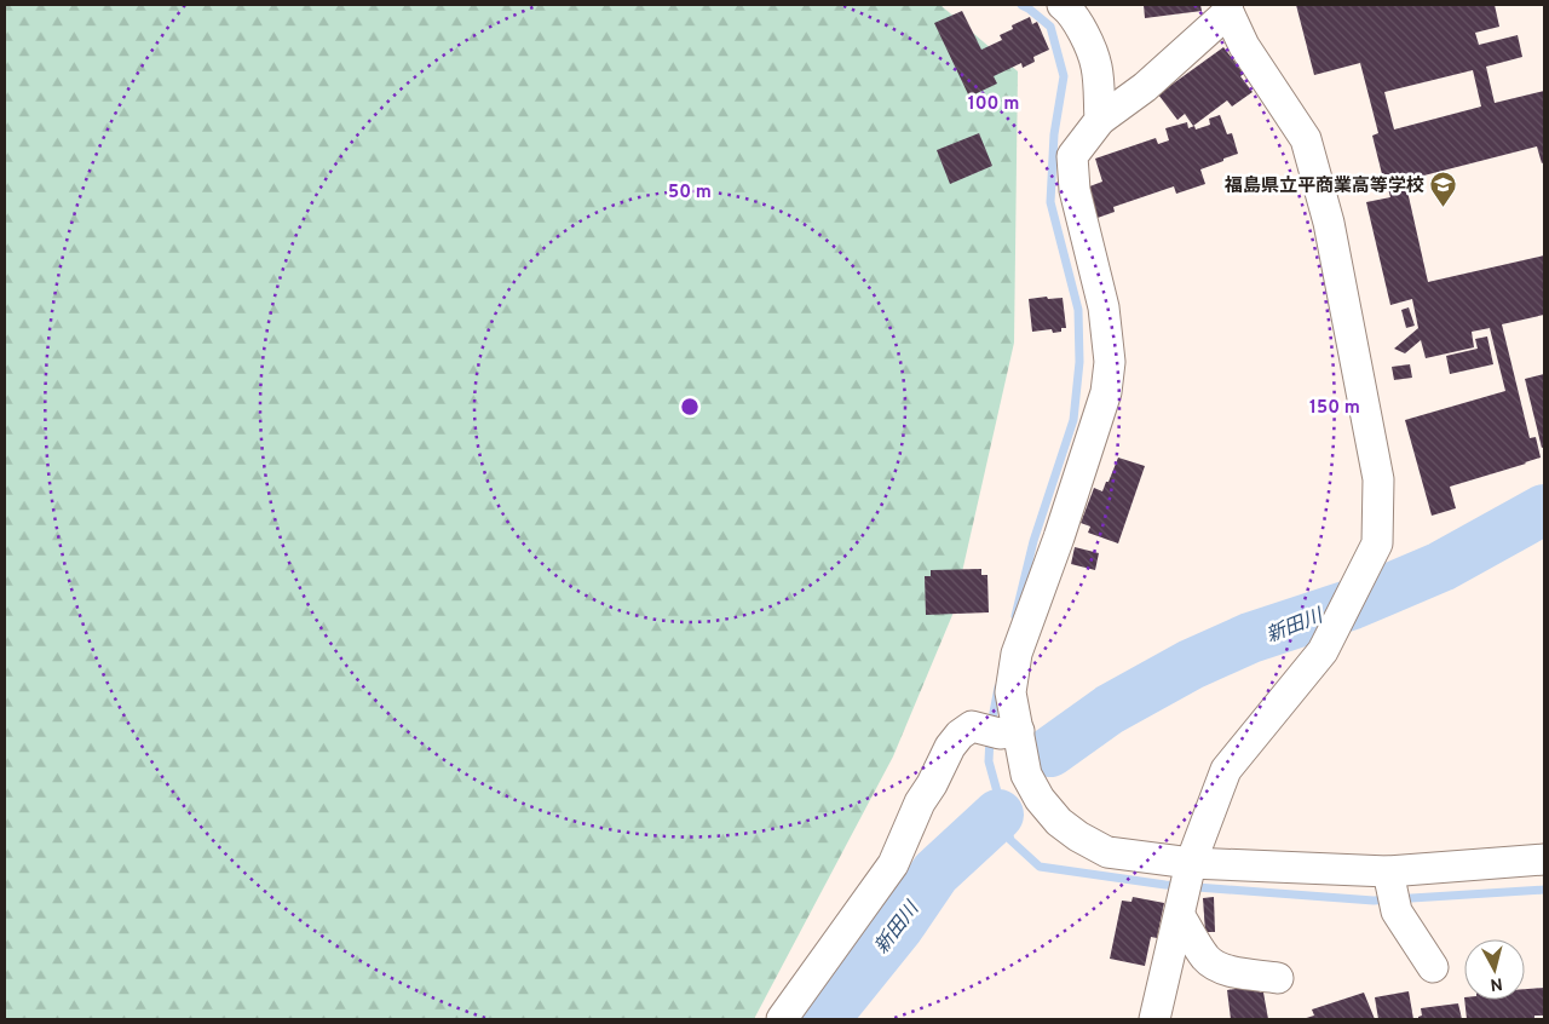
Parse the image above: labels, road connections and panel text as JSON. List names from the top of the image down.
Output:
{
  "water": ["新田川"],
  "places": {
    "school or university": ["福島県立平商業高等学校"]
  },
  "north": "bottom",
  "rings": ["100 m", "50 m", "150 m"]
}
